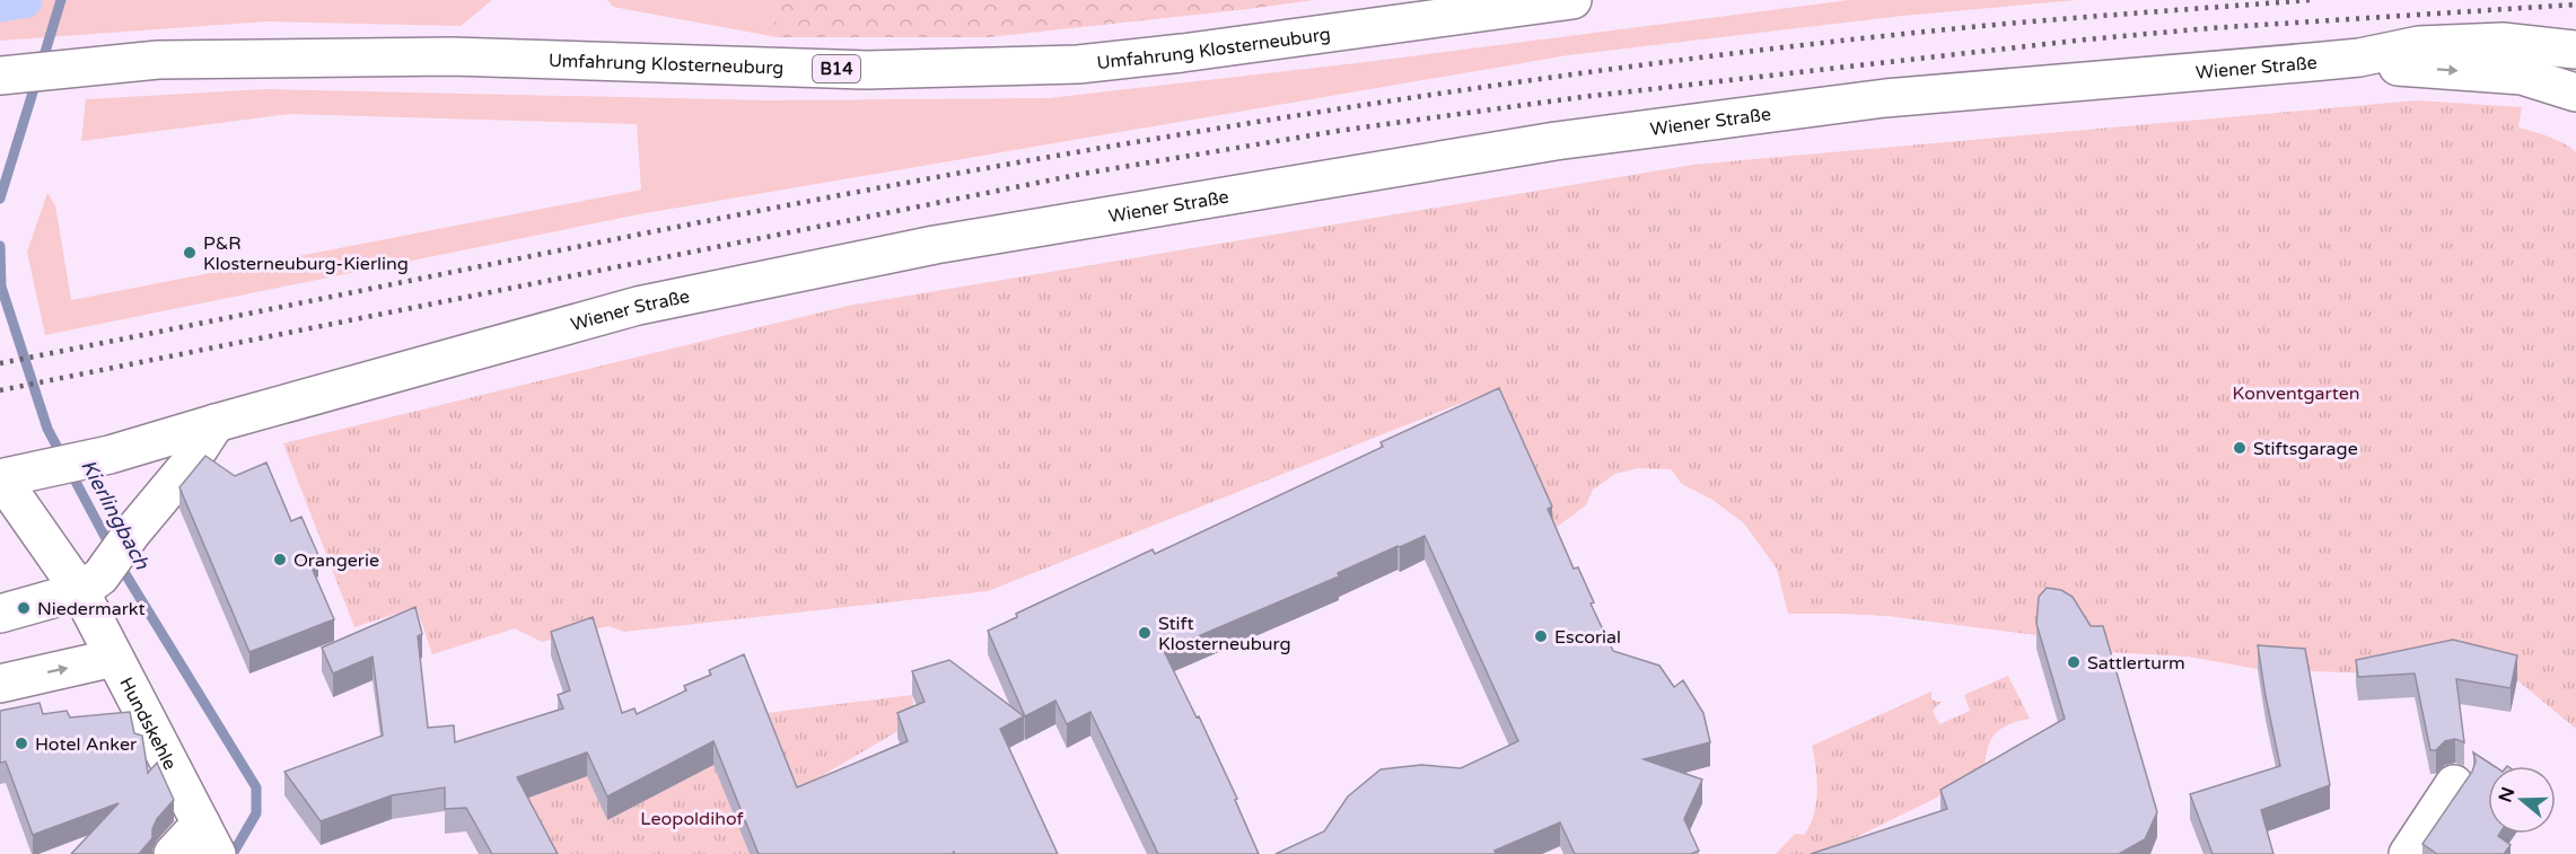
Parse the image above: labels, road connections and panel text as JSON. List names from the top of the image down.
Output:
{
  "streets": {
    "street": [
      "Umfahrung Klosterneuburg",
      "Wiener Straße",
      "B14",
      "Hundskehle"
    ]
  },
  "crossings": [
    ["Wiener Straße", "Hundskehle"]
  ],
  "water": ["Kierlingbach"],
  "parks": ["Konventgarten", "Leopoldihof"],
  "places": [
    "P&R Klosterneuburg-Kierling",
    "Stiftsgarage",
    "Orangerie",
    "Niedermarkt",
    "Stift Klosterneuburg",
    "Escorial",
    "Sattlerturm",
    "Hotel Anker"
  ],
  "north": "left"
}
